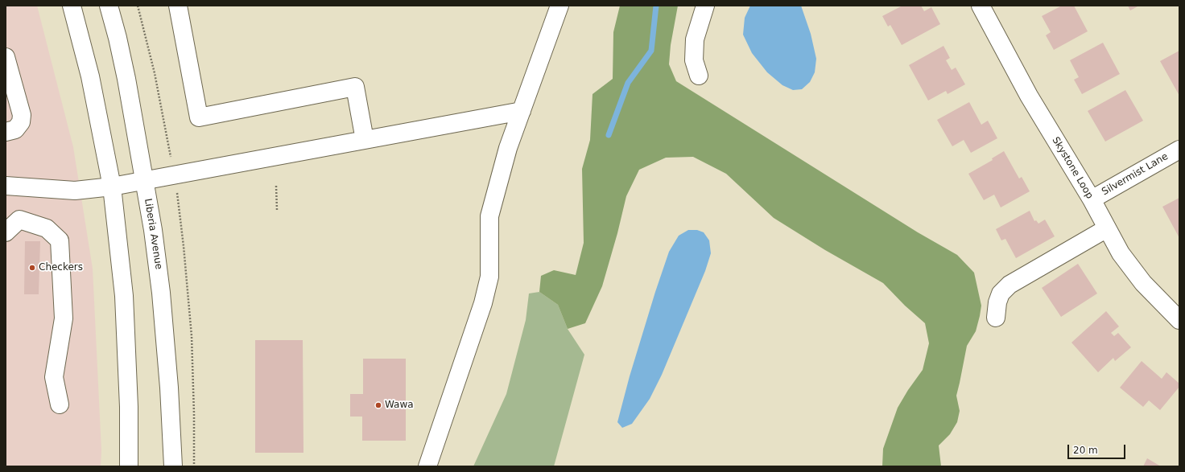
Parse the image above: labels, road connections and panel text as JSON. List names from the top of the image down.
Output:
{
  "streets": {
    "main road": ["Skystone Loop", "Silvermist Lane", "Liberia Avenue"]
  },
  "crossings": [
    ["Skystone Loop", "Silvermist Lane"]
  ],
  "places": ["Checkers", "Wawa"],
  "scale_bar": "20 m"
}
